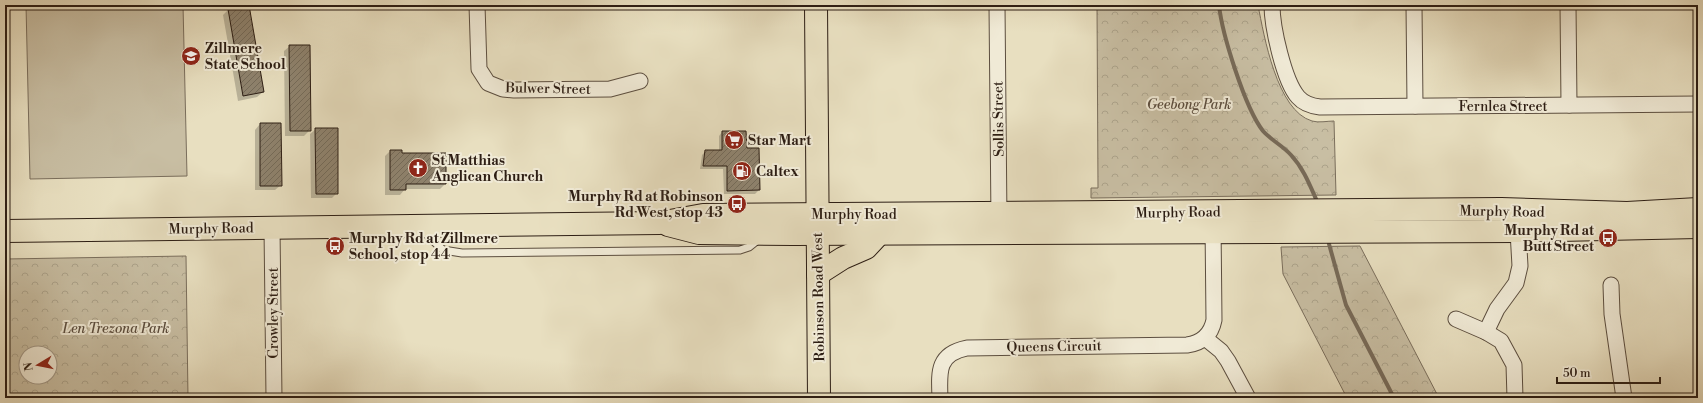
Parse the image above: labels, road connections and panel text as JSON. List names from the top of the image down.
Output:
{
  "streets": {
    "main road": ["Murphy Road", "Robinson Road West"],
    "street": [
      "Bulwer Street",
      "Fernlea Street",
      "Sollis Street",
      "Crowley Street",
      "Queens Circuit"
    ]
  },
  "crossings": [
    ["Sollis Street", "Murphy Road"],
    ["Murphy Road", "Robinson Road West"],
    ["Murphy Road", "Crowley Street"]
  ],
  "parks": ["Geebong Park", "Len Trezona Park"],
  "places": {
    "school or university": ["Zillmere State School"],
    "supermarket": ["Star Mart"],
    "church": ["St Matthias Anglican Church"],
    "fuel station": ["Caltex"],
    "bus stop": ["Murphy Rd at Robinson Rd West, stop 43", "Murphy Rd at Butt Street", "Murphy Rd at Zillmere School, stop 44"]
  },
  "scale_bar": "50 m",
  "north": "left"
}
